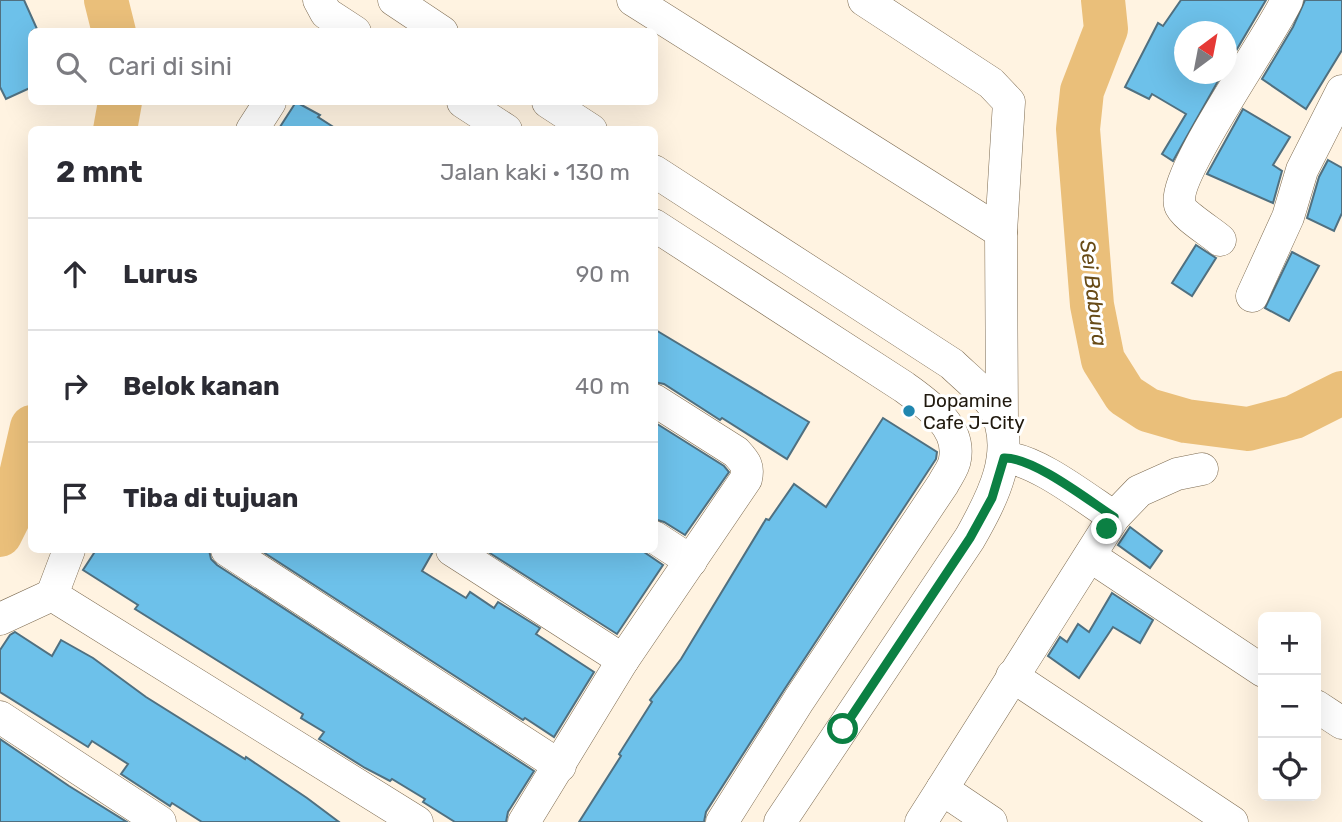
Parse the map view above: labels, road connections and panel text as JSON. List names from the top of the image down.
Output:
{
  "water": ["Sei Babura"],
  "places": ["Dopamine Cafe J-City"],
  "north": "top right",
  "page": {
    "search": "Cari di sini",
    "heading": ["2 mnt", "Jalan kaki · 130 m"],
    "list": [
      ["Lurus", "90 m"],
      ["Belok kanan", "40 m"],
      "Tiba di tujuan"
    ],
    "map_buttons": ["+", "−"]
  }
}
